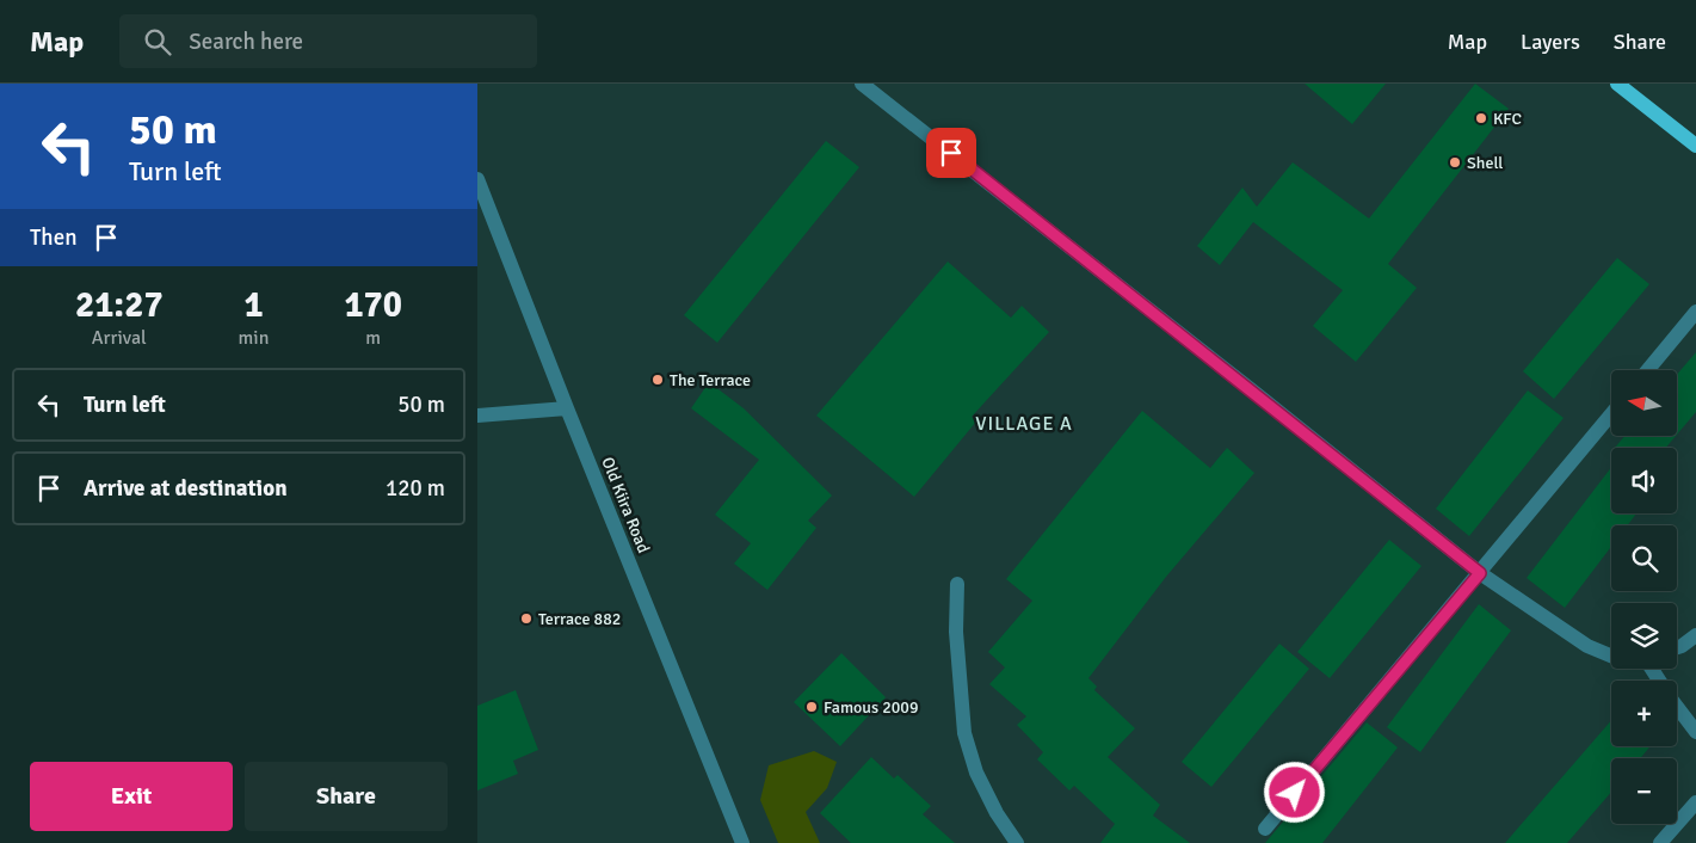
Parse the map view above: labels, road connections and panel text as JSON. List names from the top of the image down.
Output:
{
  "streets": {
    "street": ["Old Kiira Road"]
  },
  "districts": ["VILLAGE A"],
  "places": [
    "KFC",
    "Shell",
    "The Terrace",
    "Terrace 882",
    "Famous 2009"
  ],
  "north": "left",
  "page": {
    "header": "Map",
    "search": "Search here",
    "nav": ["Map", "Layers", "Share"],
    "turn": ["50 m", "Turn left"],
    "then": "Then",
    "eta": [
      "21:27",
      "Arrival",
      "1",
      "min",
      "170",
      "m"
    ],
    "list": [
      {
        "name": "Turn left",
        "value": "50 m"
      },
      {
        "name": "Arrive at destination",
        "value": "120 m"
      }
    ],
    "map_buttons": ["+", "−"],
    "buttons": ["Exit", "Share"]
  }
}
